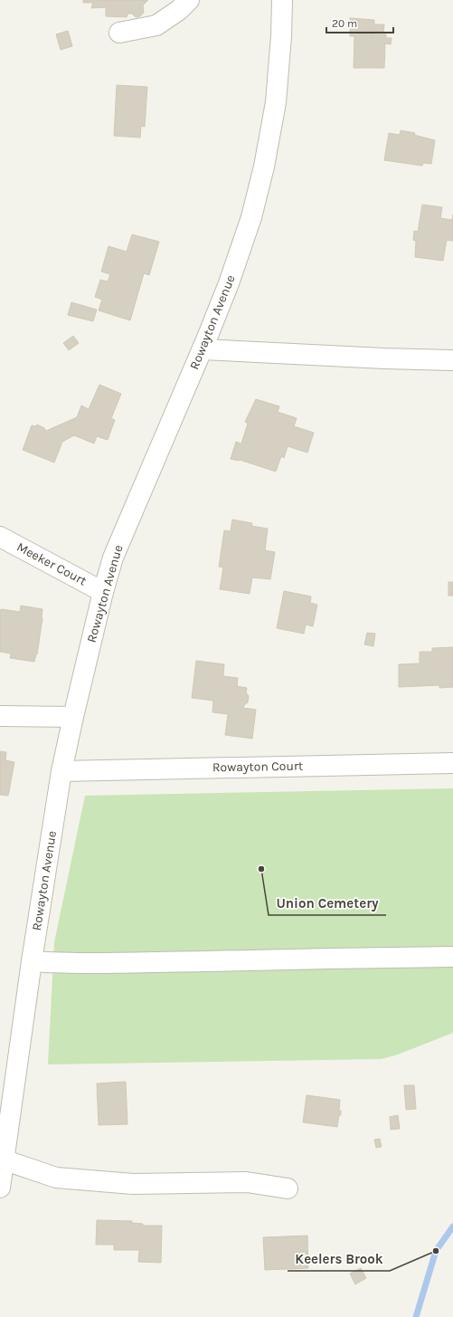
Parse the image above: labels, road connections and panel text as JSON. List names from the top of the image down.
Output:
{
  "streets": {
    "street": ["Rowayton Avenue", "Meeker Court", "Rowayton Court"]
  },
  "crossings": [
    ["Rowayton Avenue", "Meeker Court"],
    ["Rowayton Avenue", "Rowayton Court"]
  ],
  "places": ["Union Cemetery", "Keelers Brook"],
  "scale_bar": "20 m"
}
